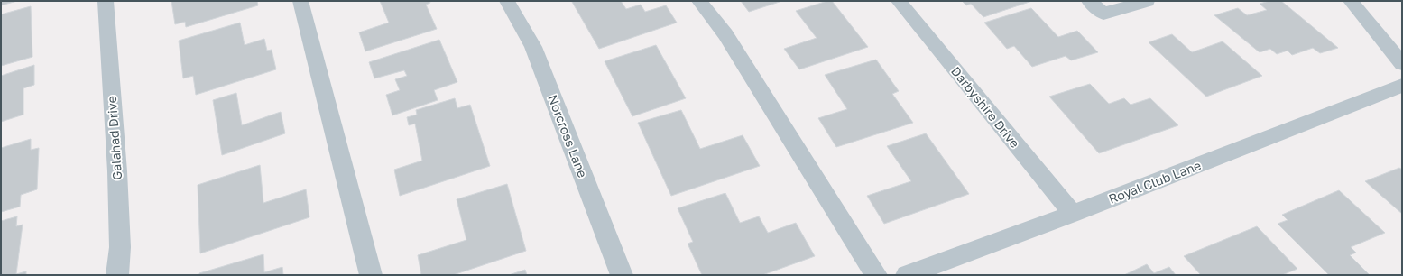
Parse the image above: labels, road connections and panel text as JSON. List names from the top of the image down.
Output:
{
  "streets": {
    "street": [
      "Darbyshire Drive",
      "Norcross Lane",
      "Galahad Drive",
      "Royal Club Lane"
    ]
  },
  "crossings": [
    ["Darbyshire Drive", "Royal Club Lane"]
  ]
}
